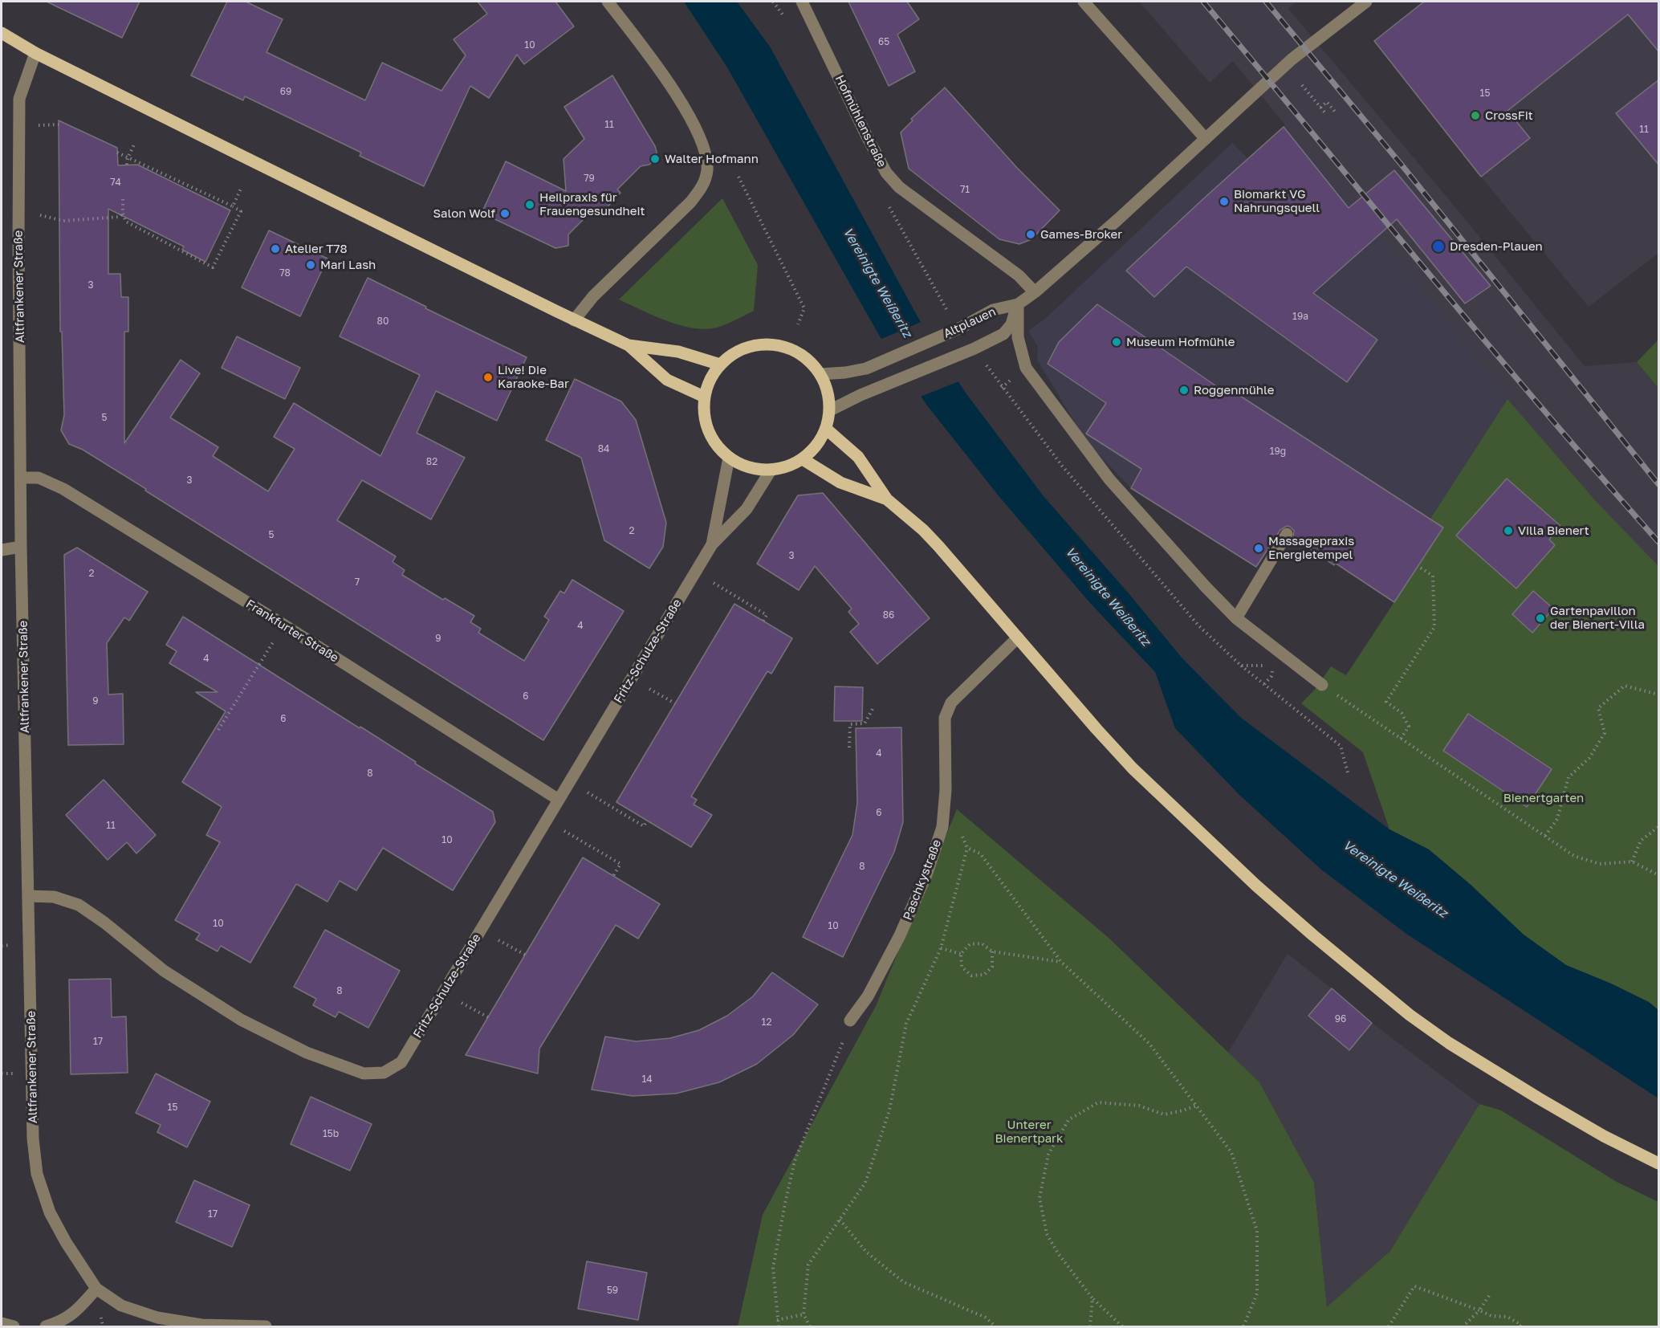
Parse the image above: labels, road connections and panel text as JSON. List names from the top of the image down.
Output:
{
  "streets": {
    "street": [
      "Hofmühlenstraße",
      "Altfrankener Straße",
      "Altplauen",
      "Frankfurter Straße",
      "Fritz-Schulze-Straße",
      "Paschkystraße"
    ]
  },
  "crossings": [
    ["Altfrankener Straße", "Frankfurter Straße"],
    ["Altfrankener Straße", "Fritz-Schulze-Straße"],
    ["Altplauen", "Fritz-Schulze-Straße"],
    ["Frankfurter Straße", "Fritz-Schulze-Straße"]
  ],
  "water": ["Vereinigte Weißeritz"],
  "parks": ["Bienertgarten", "Unterer Bienertpark"],
  "places": [
    "CrossFit",
    "Walter Hofmann",
    "Biomarkt VG Nahrungsquell",
    "Heilpraxis für Frauengesundheit",
    "Salon Wolf",
    "Games-Broker",
    "Dresden-Plauen",
    "Atelier T78",
    "Mari Lash",
    "Museum Hofmühle",
    "Live! Die Karaoke-Bar",
    "Roggenmühle",
    "Villa Bienert",
    "Massagepraxis Energietempel",
    "Gartenpavillon der Bienert-Villa"
  ],
  "house_numbers": [
    "65",
    "10",
    "69",
    "15",
    "11",
    "11",
    "79",
    "74",
    "71",
    "78",
    "3",
    "19a",
    "80",
    "5",
    "84",
    "19g",
    "82",
    "3",
    "2",
    "5",
    "3",
    "2",
    "7",
    "86",
    "4",
    "9",
    "4",
    "6",
    "9",
    "6",
    "4",
    "8",
    "6",
    "11",
    "10",
    "8",
    "10",
    "10",
    "8",
    "96",
    "12",
    "17",
    "14",
    "15",
    "15b",
    "17",
    "59"
  ]
}
